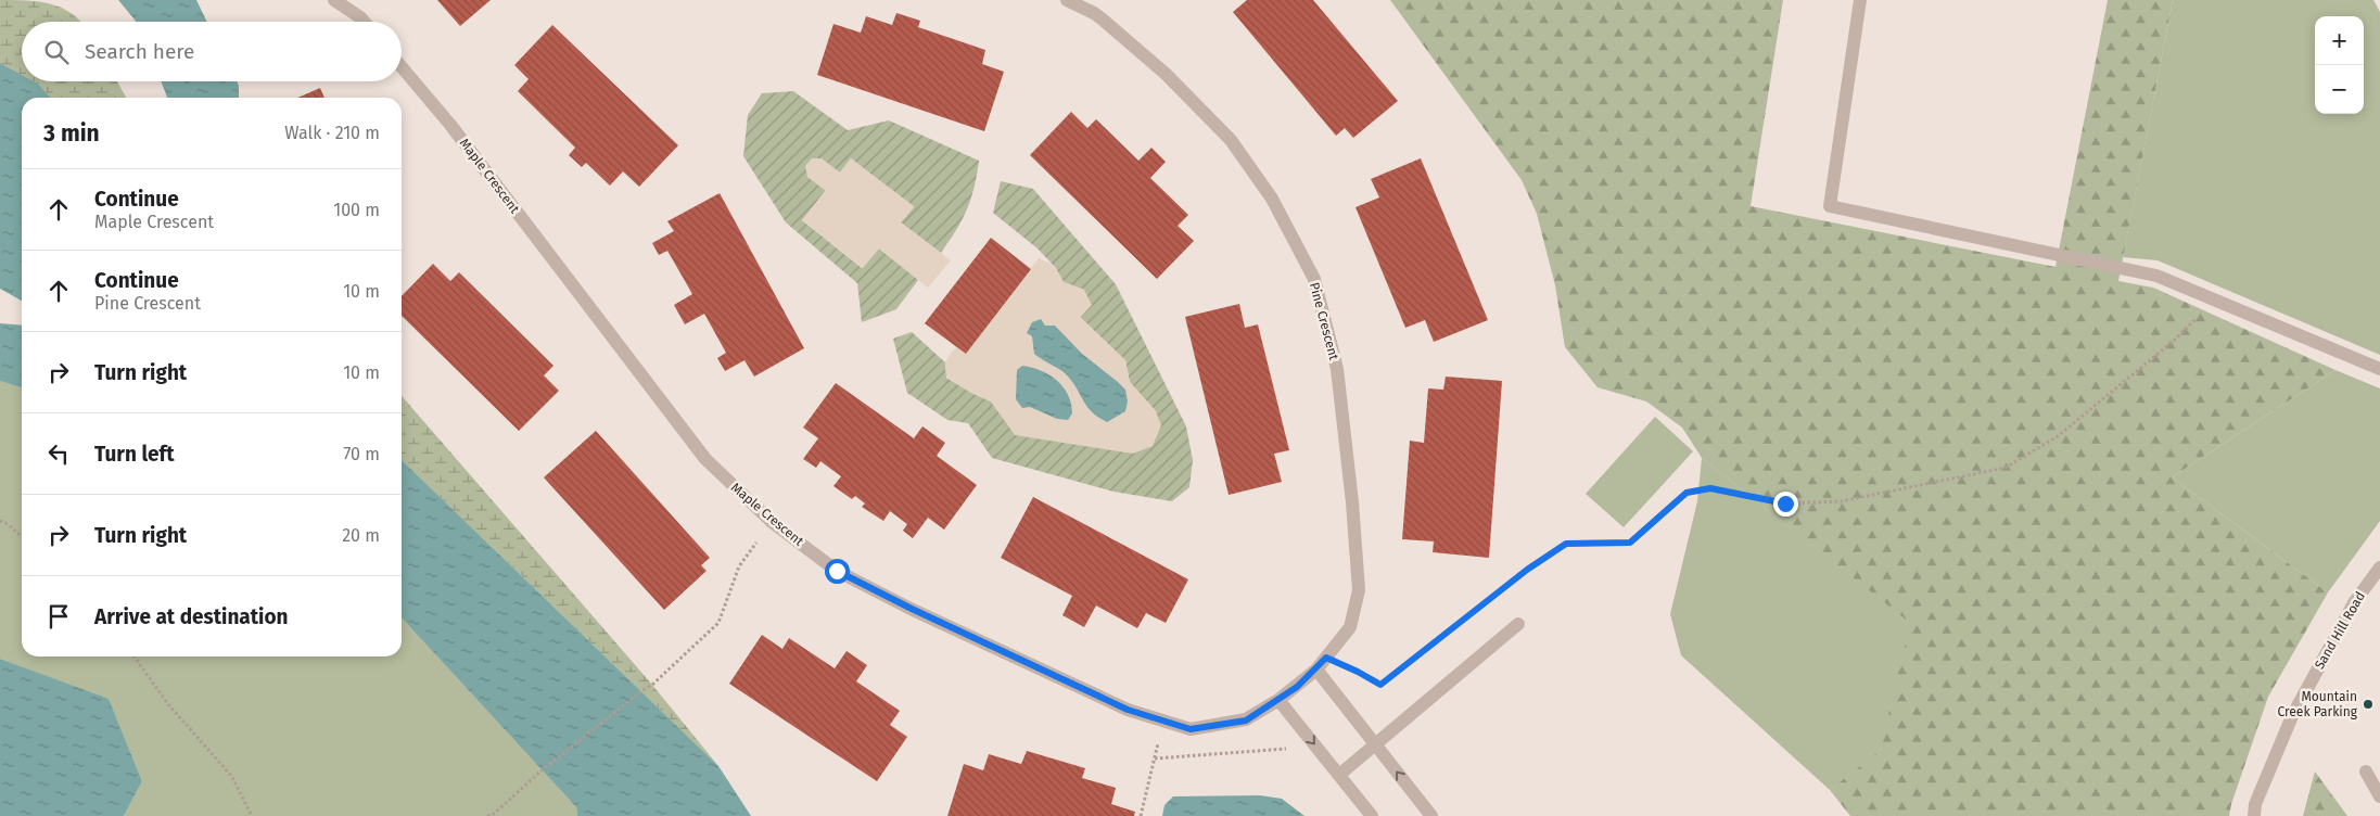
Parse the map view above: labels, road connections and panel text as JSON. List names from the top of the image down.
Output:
{
  "streets": {
    "street": ["Maple Crescent", "Pine Crescent", "Sand Hill Road"]
  },
  "crossings": [
    ["Maple Crescent", "Pine Crescent"]
  ],
  "places": ["Mountain Creek Parking"],
  "page": {
    "map_buttons": ["+", "−"],
    "search": "Search here",
    "heading": ["3 min", "Walk · 210 m"],
    "list": [
      ["Continue", "Maple Crescent", "100 m"],
      ["Continue", "Pine Crescent", "10 m"],
      ["Turn right", "10 m"],
      ["Turn left", "70 m"],
      ["Turn right", "20 m"],
      "Arrive at destination"
    ]
  }
}
